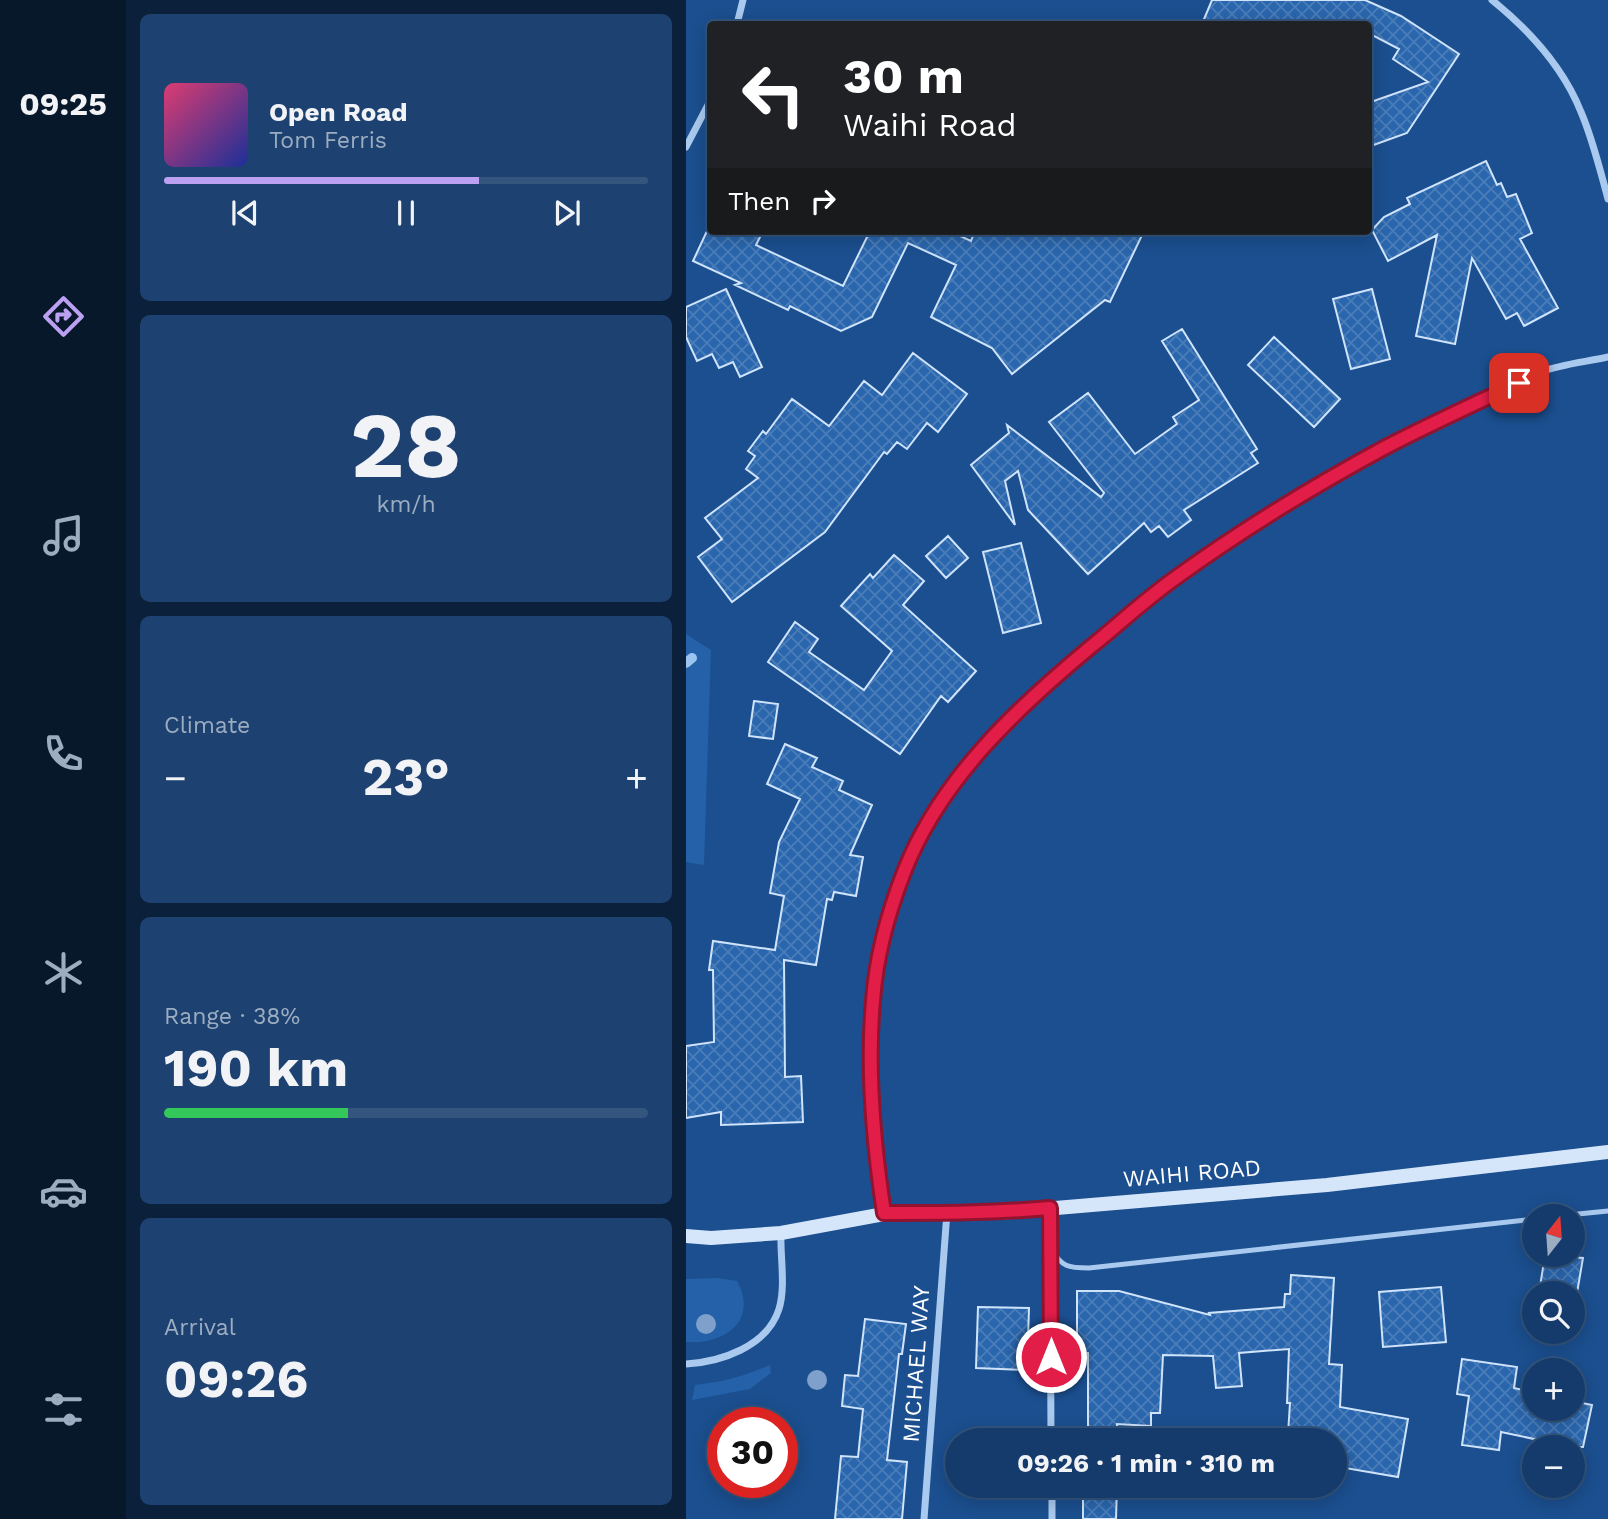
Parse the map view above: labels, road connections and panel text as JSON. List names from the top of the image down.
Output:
{
  "streets": {
    "main road": ["WAIHI ROAD"],
    "street": ["MICHAEL WAY"]
  },
  "crossings": [
    ["WAIHI ROAD", "MICHAEL WAY"]
  ],
  "north": "top",
  "page": {
    "tabs": "09:25",
    "turn": ["30 m", "Waihi Road"],
    "song": ["Open Road", "Tom Ferris"],
    "then": "Then",
    "tile": [
      ["28", "km/h"],
      "Climate",
      ["Range · 38%", "190 km"],
      ["Arrival", "09:26"]
    ],
    "heat": ["−", "23°", "+"],
    "map_buttons": ["+", "−"],
    "limit": "30",
    "trip": "09:26 · 1 min · 310 m"
  }
}
